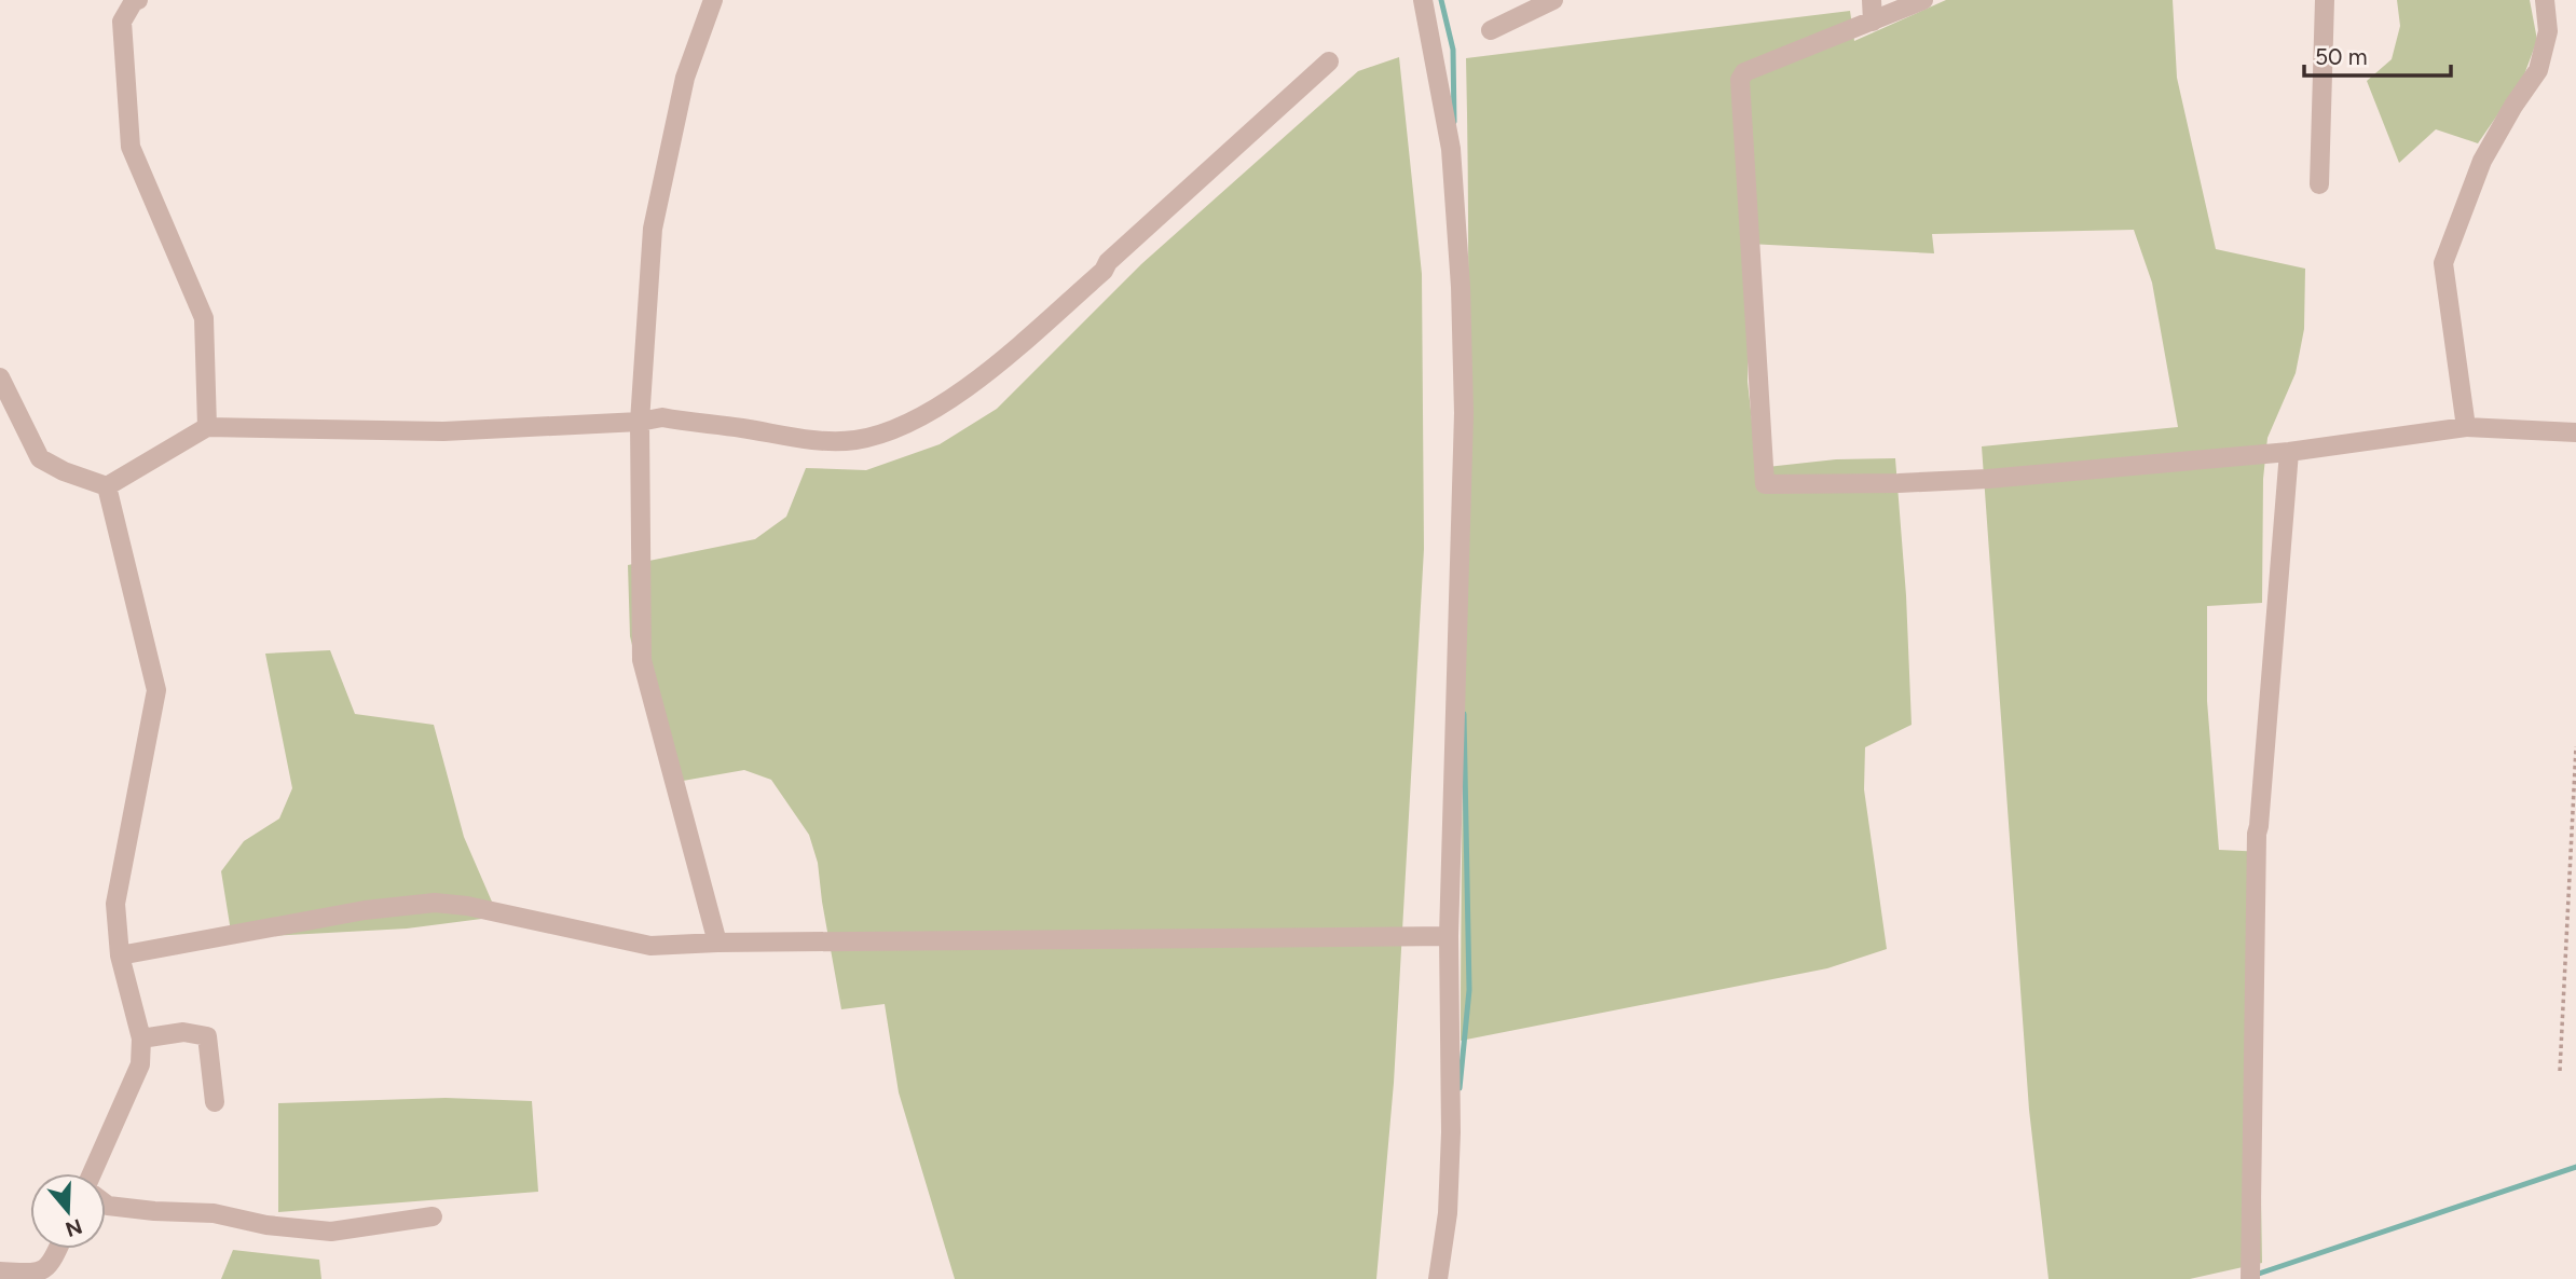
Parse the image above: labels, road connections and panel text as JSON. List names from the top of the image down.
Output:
{
  "scale_bar": "50 m",
  "north": "bottom"
}
